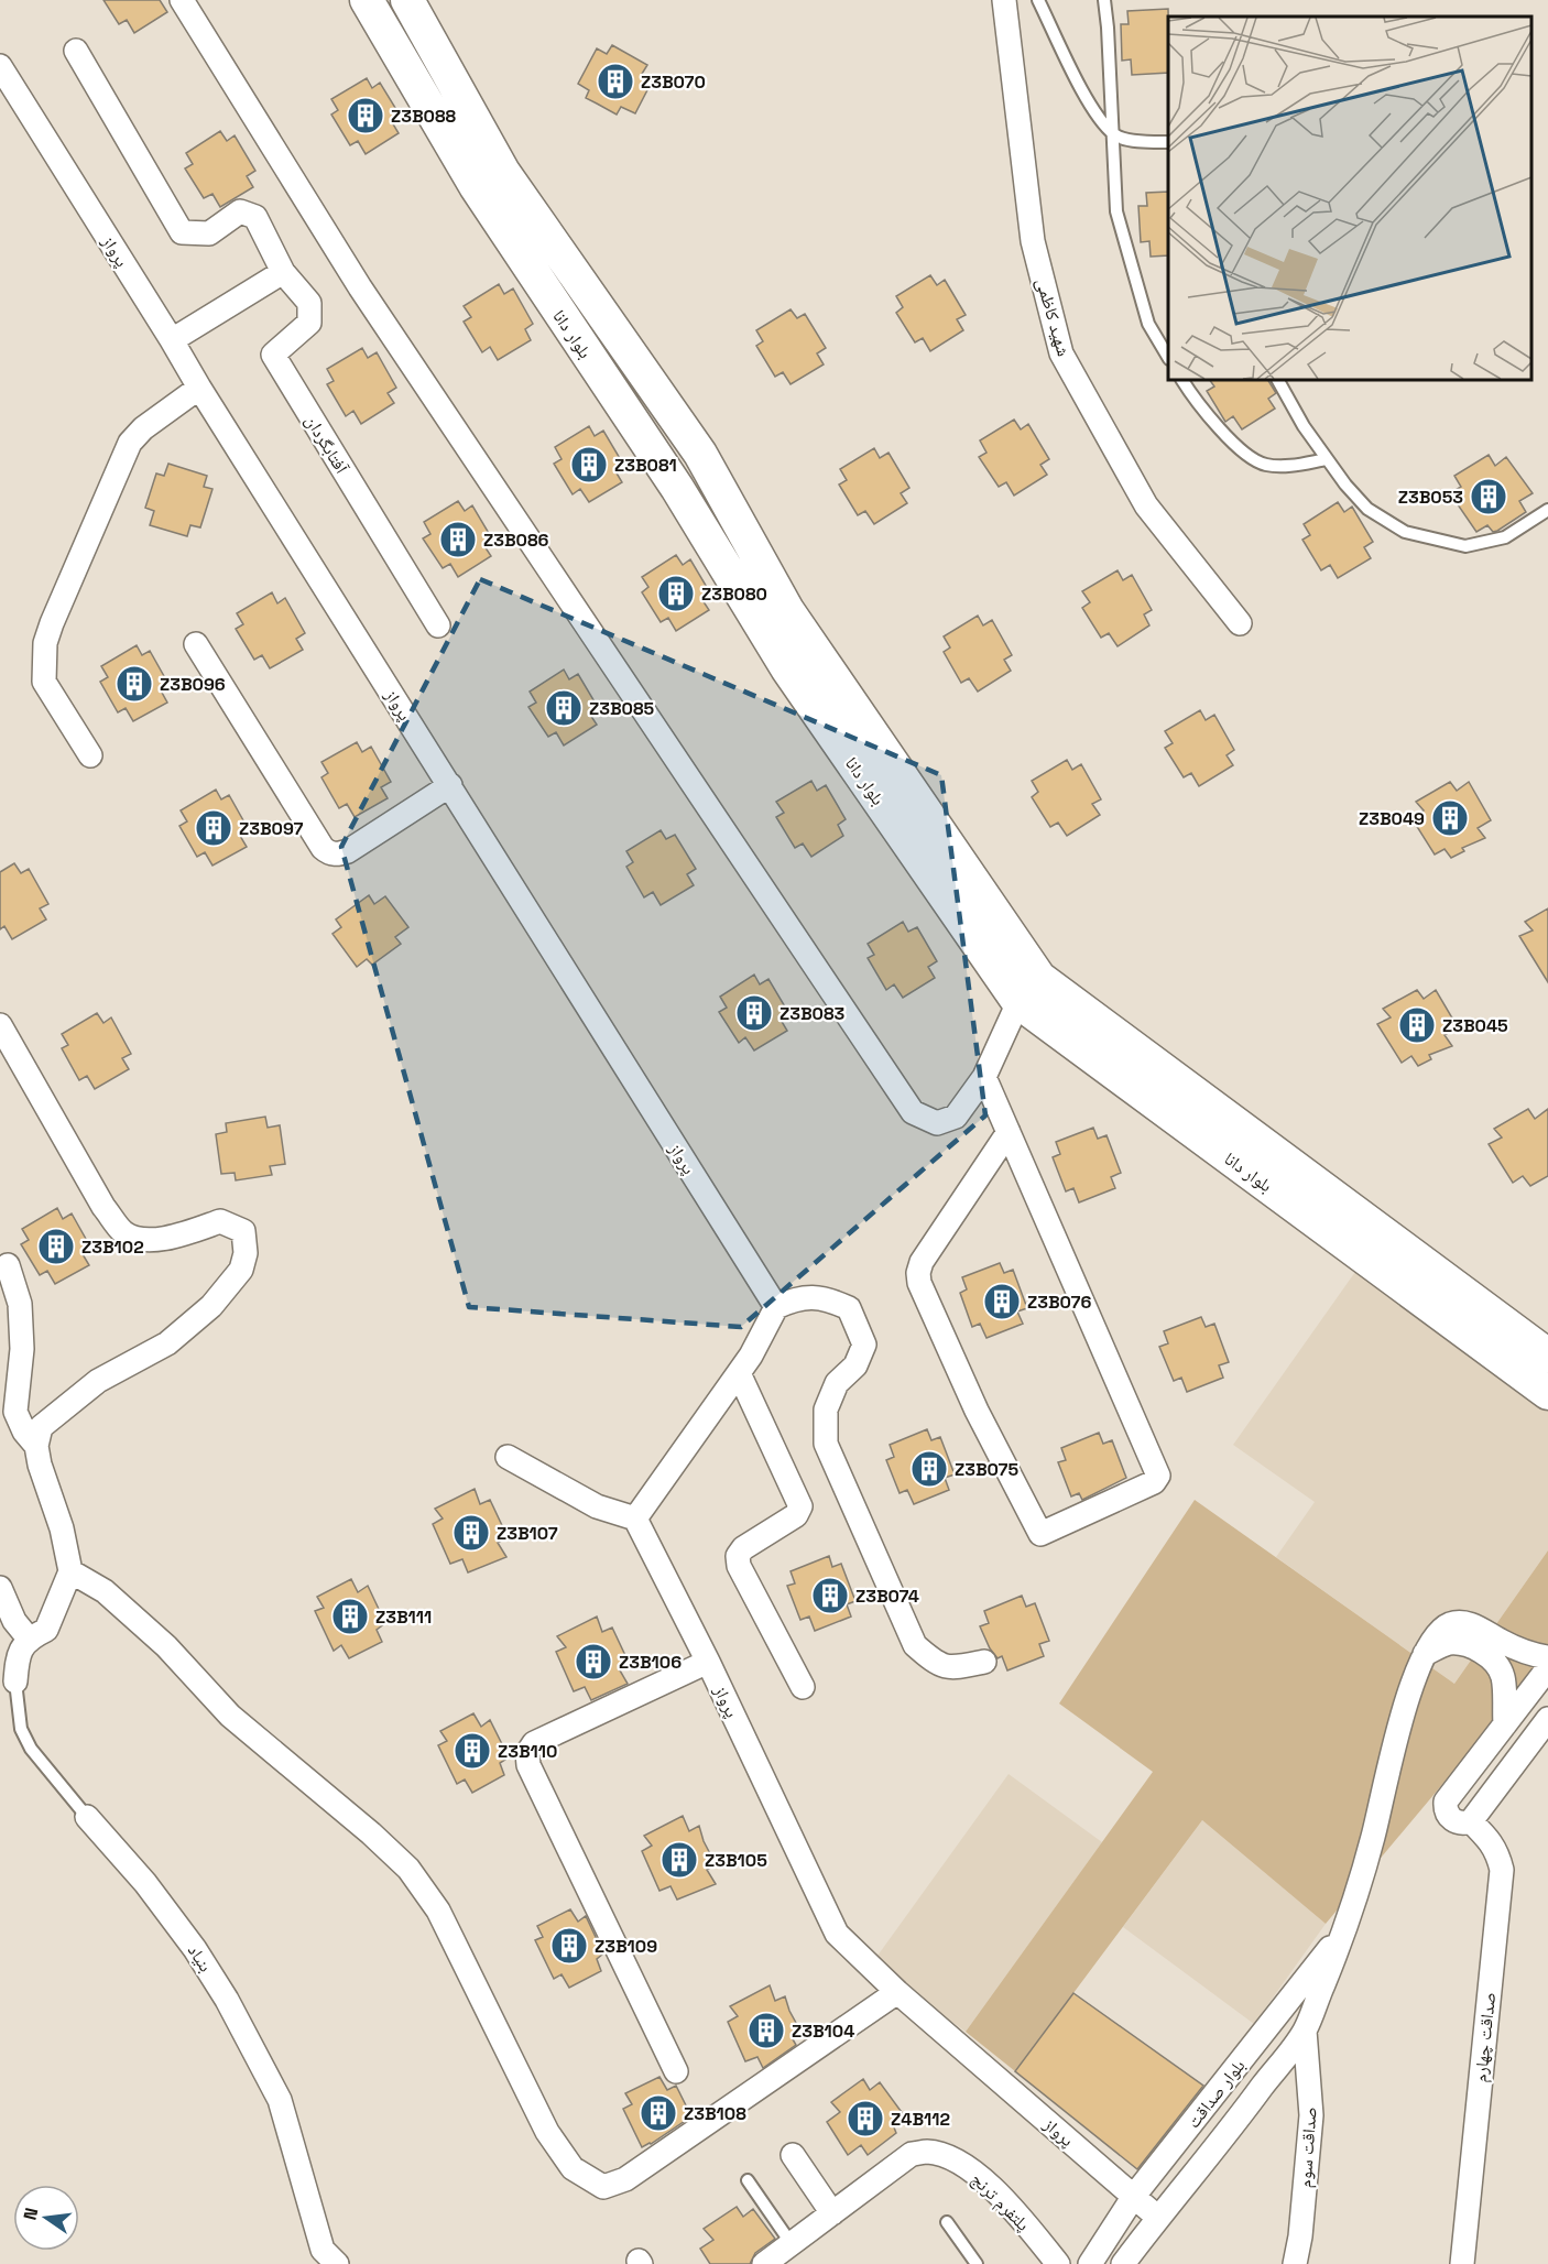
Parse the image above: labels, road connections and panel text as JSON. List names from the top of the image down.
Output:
{
  "streets": {
    "street": [
      "پرواز",
      "شهید کاظمی",
      "بلوار دانا",
      "آفتابگردان",
      "بنیاد",
      "صداقت چهارم",
      "بلوار صداقت",
      "صداقت سوم",
      "پلتفرم ترنج"
    ]
  },
  "crossings": [
    ["پرواز", "بلوار صداقت"],
    ["بلوار صداقت", "صداقت سوم"]
  ],
  "places": {
    "building": [
      "Z3B070",
      "Z3B088",
      "Z3B081",
      "Z3B053",
      "Z3B086",
      "Z3B080",
      "Z3B096",
      "Z3B085",
      "Z3B049",
      "Z3B097",
      "Z3B083",
      "Z3B045",
      "Z3B102",
      "Z3B076",
      "Z3B075",
      "Z3B107",
      "Z3B074",
      "Z3B111",
      "Z3B106",
      "Z3B110",
      "Z3B105",
      "Z3B109",
      "Z3B104",
      "Z3B108",
      "Z4B112"
    ]
  },
  "north": "left"
}
